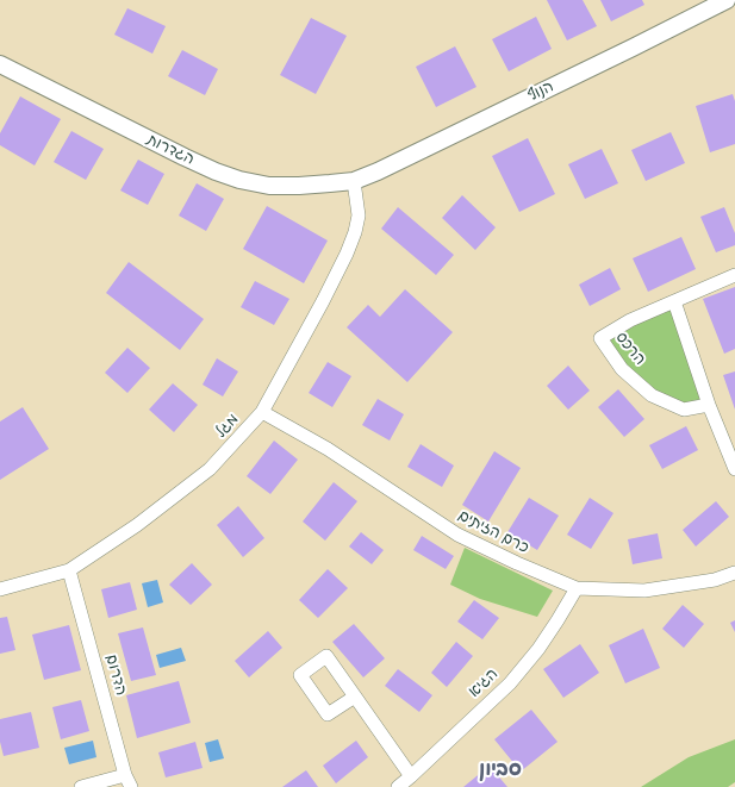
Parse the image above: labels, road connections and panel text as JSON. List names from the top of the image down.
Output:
{
  "streets": {
    "street": [
      "הנוף",
      "הגדרות",
      "הרכס",
      "מגל",
      "כרם הזיתים",
      "הדרום",
      "הגיא"
    ]
  },
  "crossings": [
    ["הנוף", "הגדרות"],
    ["הנוף", "מגל"],
    ["הגדרות", "מגל"],
    ["מגל", "כרם הזיתים"],
    ["מגל", "הדרום"],
    ["כרם הזיתים", "הגיא"]
  ],
  "districts": ["סביון"]
}
